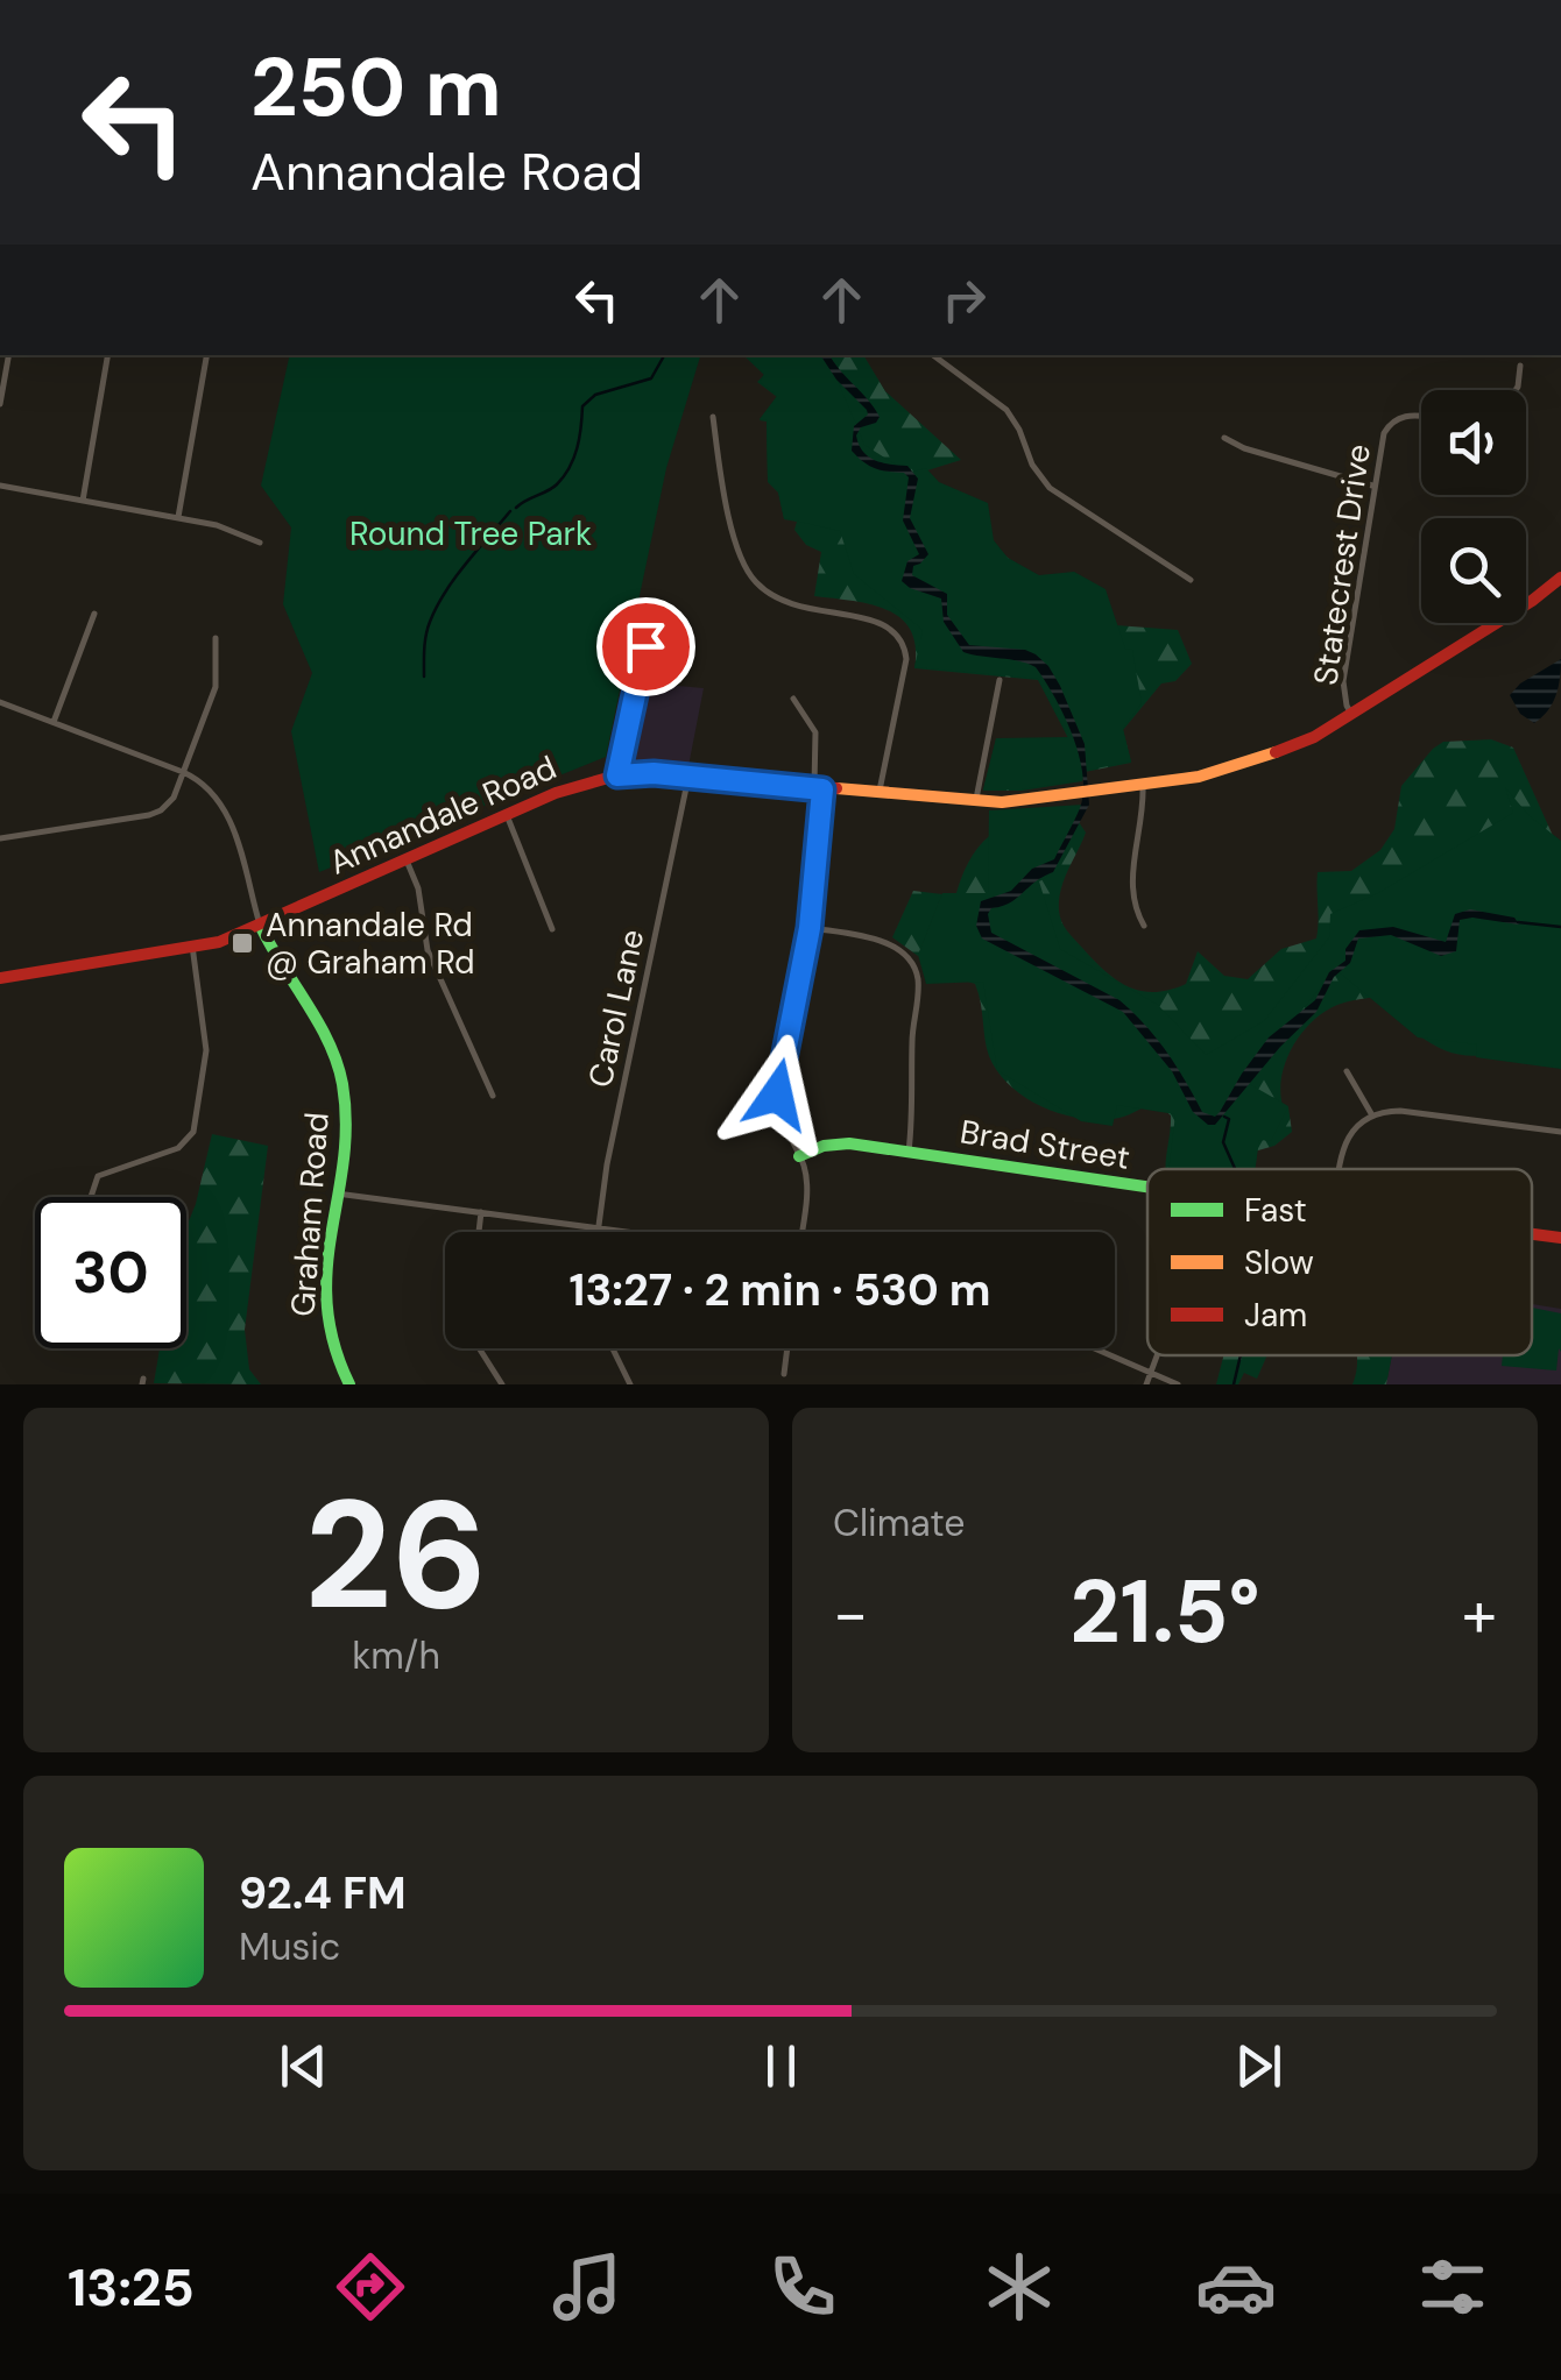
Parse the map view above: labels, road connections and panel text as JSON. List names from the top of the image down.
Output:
{
  "streets": {
    "main road": ["Annandale Road", "Brad Street", "Graham Road"],
    "street": ["Statecrest Drive", "Carol Lane"]
  },
  "crossings": [
    ["Statecrest Drive", "Annandale Road"],
    ["Annandale Road", "Carol Lane"],
    ["Annandale Road", "Graham Road"]
  ],
  "parks": ["Round Tree Park"],
  "places": {
    "transit": ["Annandale Rd @ Graham Rd"]
  },
  "legend": ["Fast", "Slow", "Jam"],
  "page": {
    "turn": ["250 m", "Annandale Road"],
    "limit": "30",
    "trip": "13:27 · 2 min · 530 m",
    "tile": [
      ["26", "km/h"],
      "Climate"
    ],
    "heat": ["−", "21.5°", "+"],
    "song": ["92.4 FM", "Music"],
    "tabs": "13:25"
  }
}
